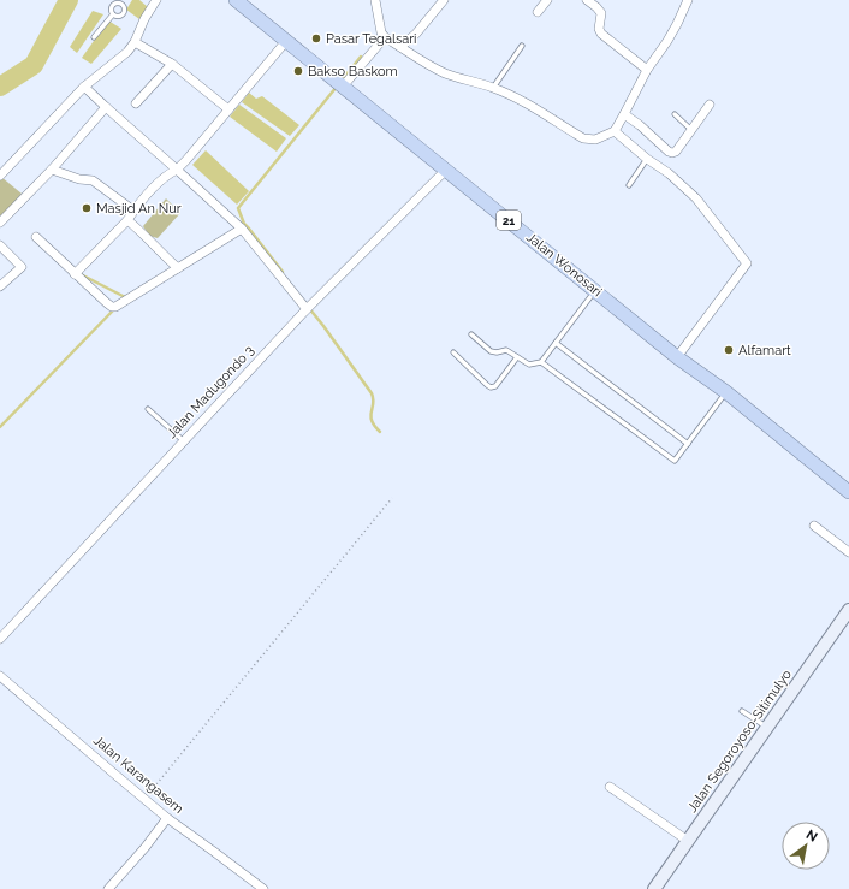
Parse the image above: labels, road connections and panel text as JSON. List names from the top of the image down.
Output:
{
  "streets": {
    "highway": ["21", "Jalan Wonosari"],
    "main road": ["Jalan Segoroyoso-Sitimulyo"],
    "street": ["Jalan Madugondo 3", "Jalan Karangasem"]
  },
  "crossings": [
    ["Jalan Wonosari", "Jalan Madugondo 3"]
  ],
  "places": [
    "Pasar Tegalsari",
    "Bakso Baskom",
    "Masjid An Nur",
    "Alfamart"
  ],
  "north": "top right"
}
